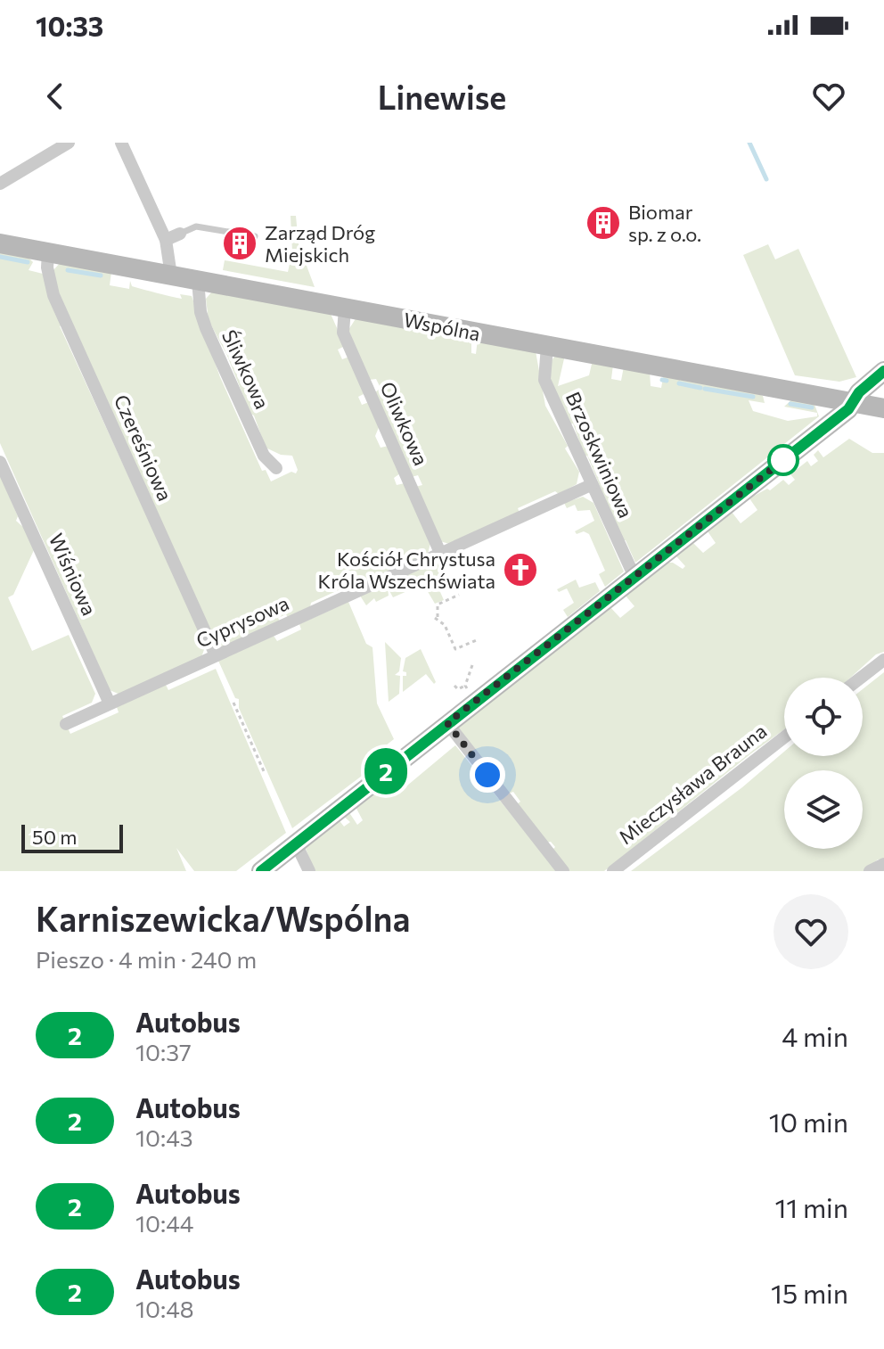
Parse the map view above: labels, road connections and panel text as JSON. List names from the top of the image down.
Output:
{
  "streets": {
    "street": [
      "Wspólna",
      "Śliwkowa",
      "Oliwkowa",
      "Czereśniowa",
      "Brzoskwiniowa",
      "Wiśniowa",
      "Cyprysowa",
      "Mieczysława Brauna"
    ]
  },
  "crossings": [
    ["Wspólna", "Śliwkowa"],
    ["Wspólna", "Oliwkowa"],
    ["Wspólna", "Czereśniowa"],
    ["Wspólna", "Brzoskwiniowa"],
    ["Oliwkowa", "Cyprysowa"],
    ["Czereśniowa", "Cyprysowa"],
    ["Brzoskwiniowa", "Cyprysowa"],
    ["Wiśniowa", "Cyprysowa"]
  ],
  "places": {
    "building": ["Biomar sp. z o.o.", "Zarząd Dróg Miejskich"],
    "church": ["Kościół Chrystusa Króla Wszechświata"]
  },
  "lines": ["bus line 2"],
  "scale_bar": "50 m",
  "page": {
    "status": "10:33",
    "header": "Linewise",
    "on_map": "2",
    "scale": "50 m",
    "heading": ["Karniszewicka/Wspólna", "Pieszo · 4 min · 240 m"],
    "list": [
      {
        "mark": "2",
        "name": "Autobus",
        "note": "10:37",
        "value": "4 min"
      },
      {
        "mark": "2",
        "name": "Autobus",
        "note": "10:43",
        "value": "10 min"
      },
      {
        "mark": "2",
        "name": "Autobus",
        "note": "10:44",
        "value": "11 min"
      },
      {
        "mark": "2",
        "name": "Autobus",
        "note": "10:48",
        "value": "15 min"
      }
    ]
  }
}
